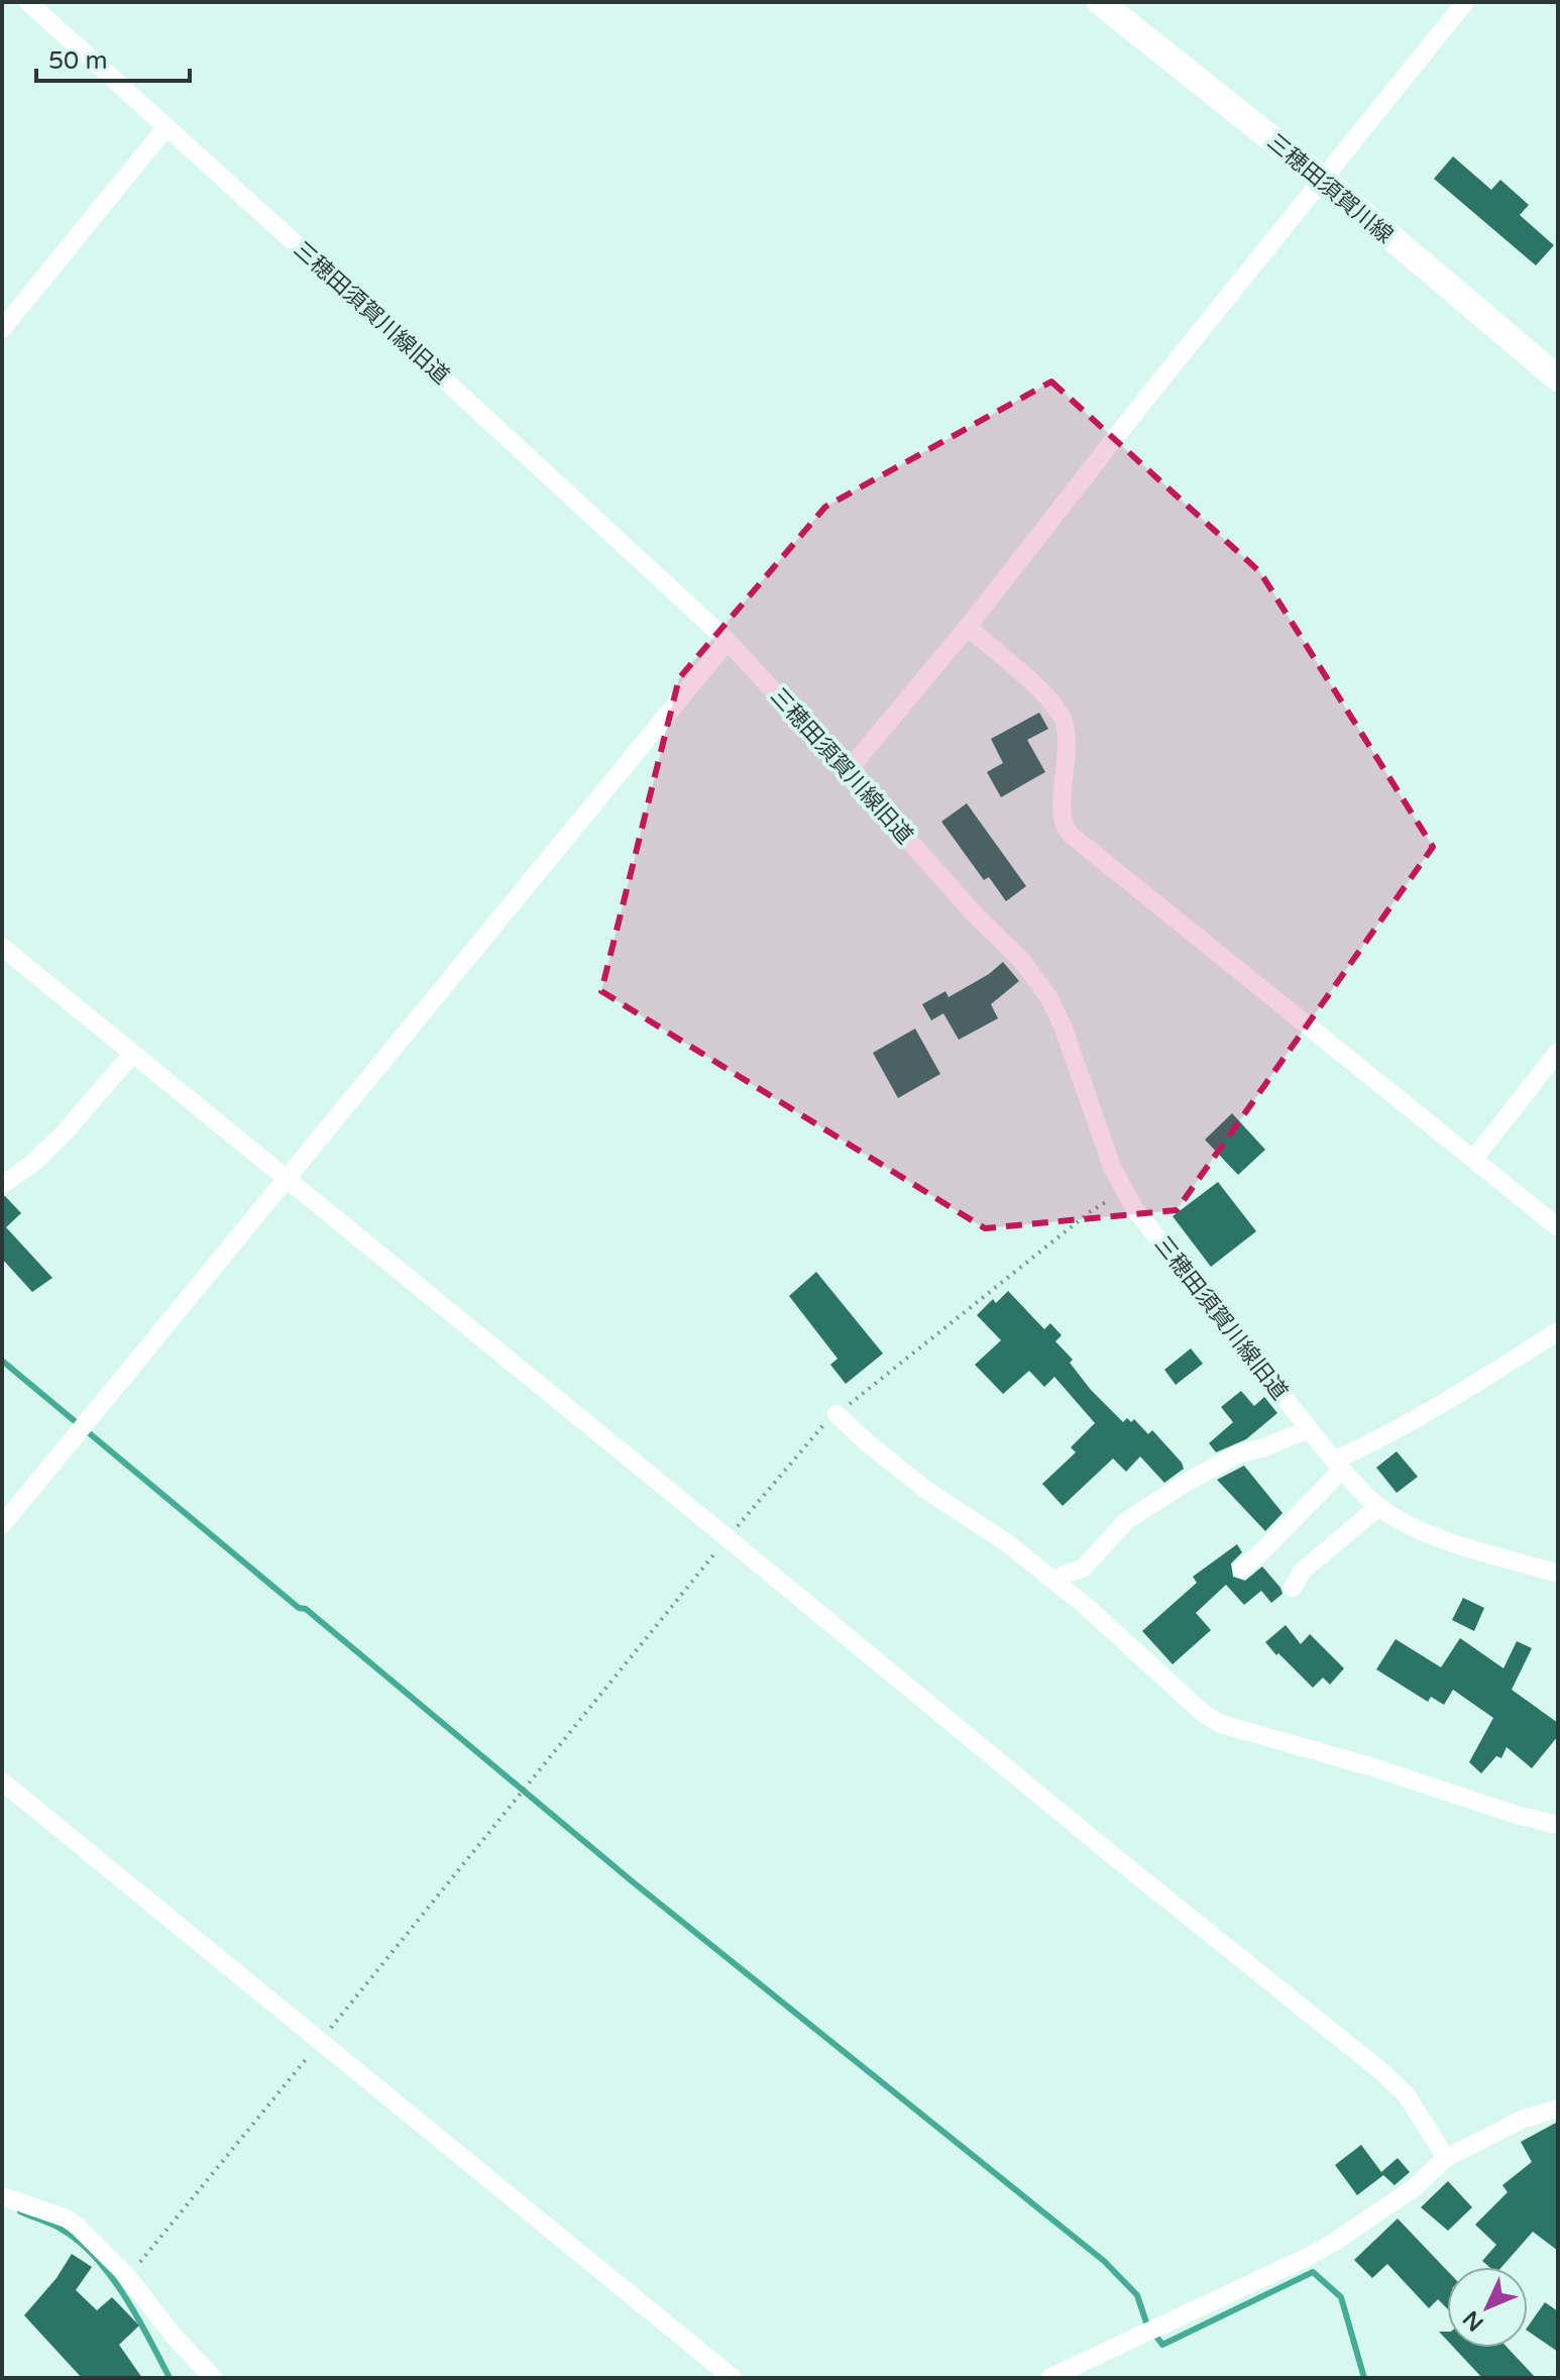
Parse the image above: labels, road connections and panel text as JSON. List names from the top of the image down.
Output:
{
  "streets": {
    "main road": ["三穂田須賀川線"],
    "street": ["三穂田須賀川線旧道"]
  },
  "scale_bar": "50 m",
  "north": "bottom left"
}
